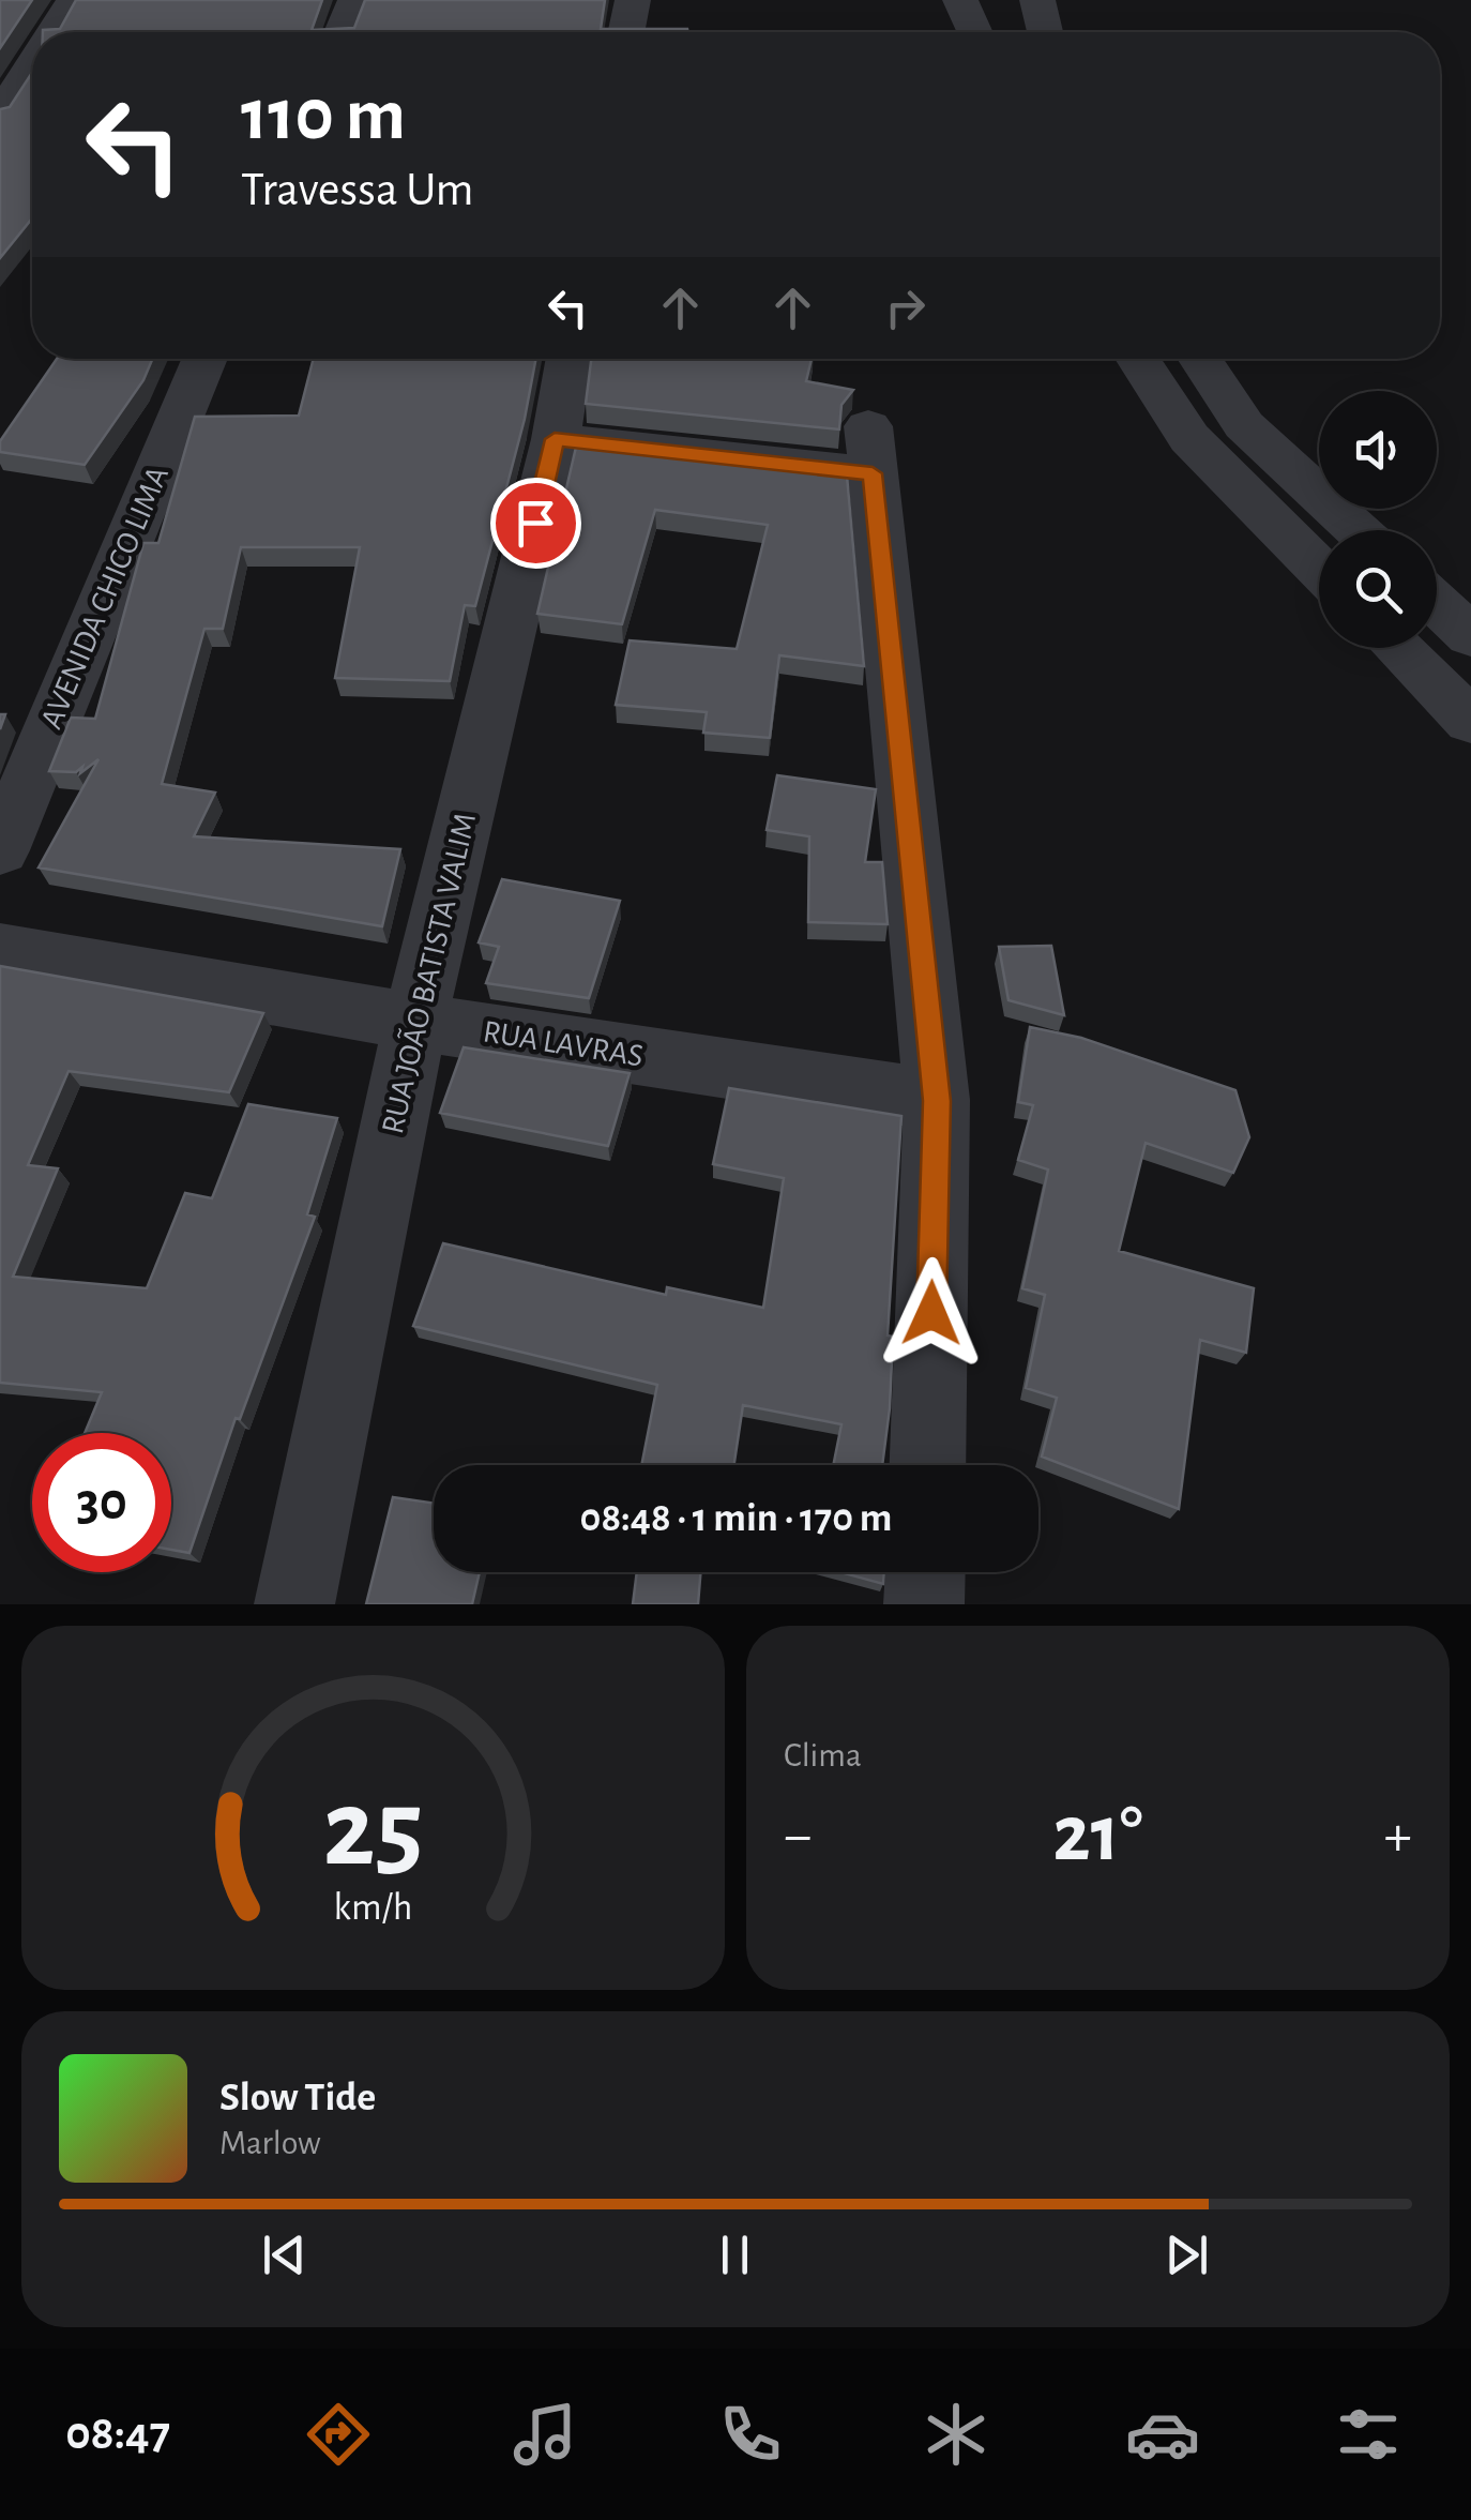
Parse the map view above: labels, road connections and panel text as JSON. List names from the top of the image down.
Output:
{
  "streets": {
    "street": ["AVENIDA CHICO LIMA", "RUA JOÃO BATISTA VALIM", "RUA LAVRAS"]
  },
  "crossings": [
    ["RUA JOÃO BATISTA VALIM", "RUA LAVRAS"]
  ],
  "page": {
    "turn": ["110 m", "Travessa Um"],
    "limit": "30",
    "trip": "08:48 · 1 min · 170 m",
    "tile": "Clima",
    "heat": ["−", "21°", "+"],
    "song": ["Slow Tide", "Marlow"],
    "tabs": "08:47",
    "gauge": ["25", "km/h"]
  }
}
